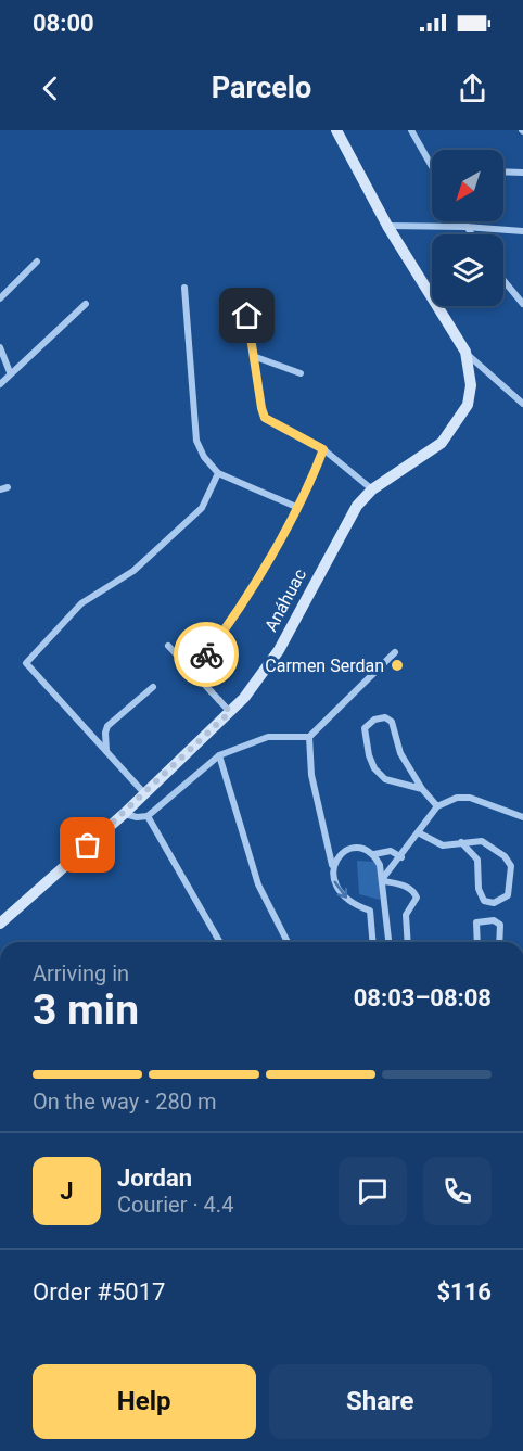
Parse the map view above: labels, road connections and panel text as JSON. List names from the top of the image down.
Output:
{
  "streets": {
    "main road": ["Anáhuac"]
  },
  "places": ["Carmen Serdan"],
  "north": "bottom left",
  "page": {
    "status": "08:00",
    "header": "Parcelo",
    "heading": ["3 min", "Arriving in", "08:03–08:08"],
    "panel": [
      "Jordan",
      "Courier · 4.4",
      "Order #5017",
      "$116"
    ],
    "bar": "On the way · 280 m",
    "round": "J",
    "buttons": ["Help", "Share"]
  }
}
